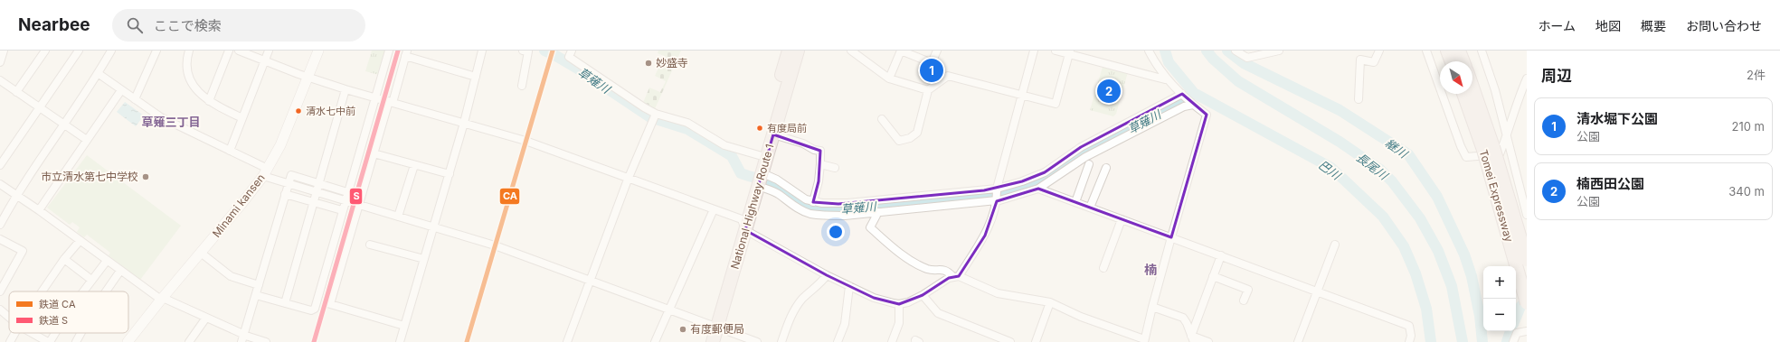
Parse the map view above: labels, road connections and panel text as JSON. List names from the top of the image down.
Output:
{
  "streets": {
    "highway": ["Tomei Expressway", "National Highway Route 1"],
    "main road": ["Minami kansen"]
  },
  "districts": ["草薙三丁目", "楠"],
  "water": [
    "草薙川",
    "継川",
    "長尾川",
    "巴川"
  ],
  "places": [
    "妙盛寺",
    "清水七中前",
    "有度局前",
    "市立清水第七中学校",
    "有度郵便局"
  ],
  "lines": ["rail line CA", "rail line S"],
  "legend": ["鉄道 CA", "鉄道 S"],
  "north": "bottom right",
  "page": {
    "header": "Nearbee",
    "search": "ここで検索",
    "nav": [
      "ホーム",
      "地図",
      "概要",
      "お問い合わせ"
    ],
    "heading": ["周辺", "2件"],
    "pins": ["1", "2"],
    "list": [
      {
        "mark": "1",
        "name": "清水堀下公園",
        "note": "公園",
        "value": "210 m"
      },
      {
        "mark": "2",
        "name": "楠西田公園",
        "note": "公園",
        "value": "340 m"
      }
    ],
    "map_buttons": ["+", "−"]
  }
}
